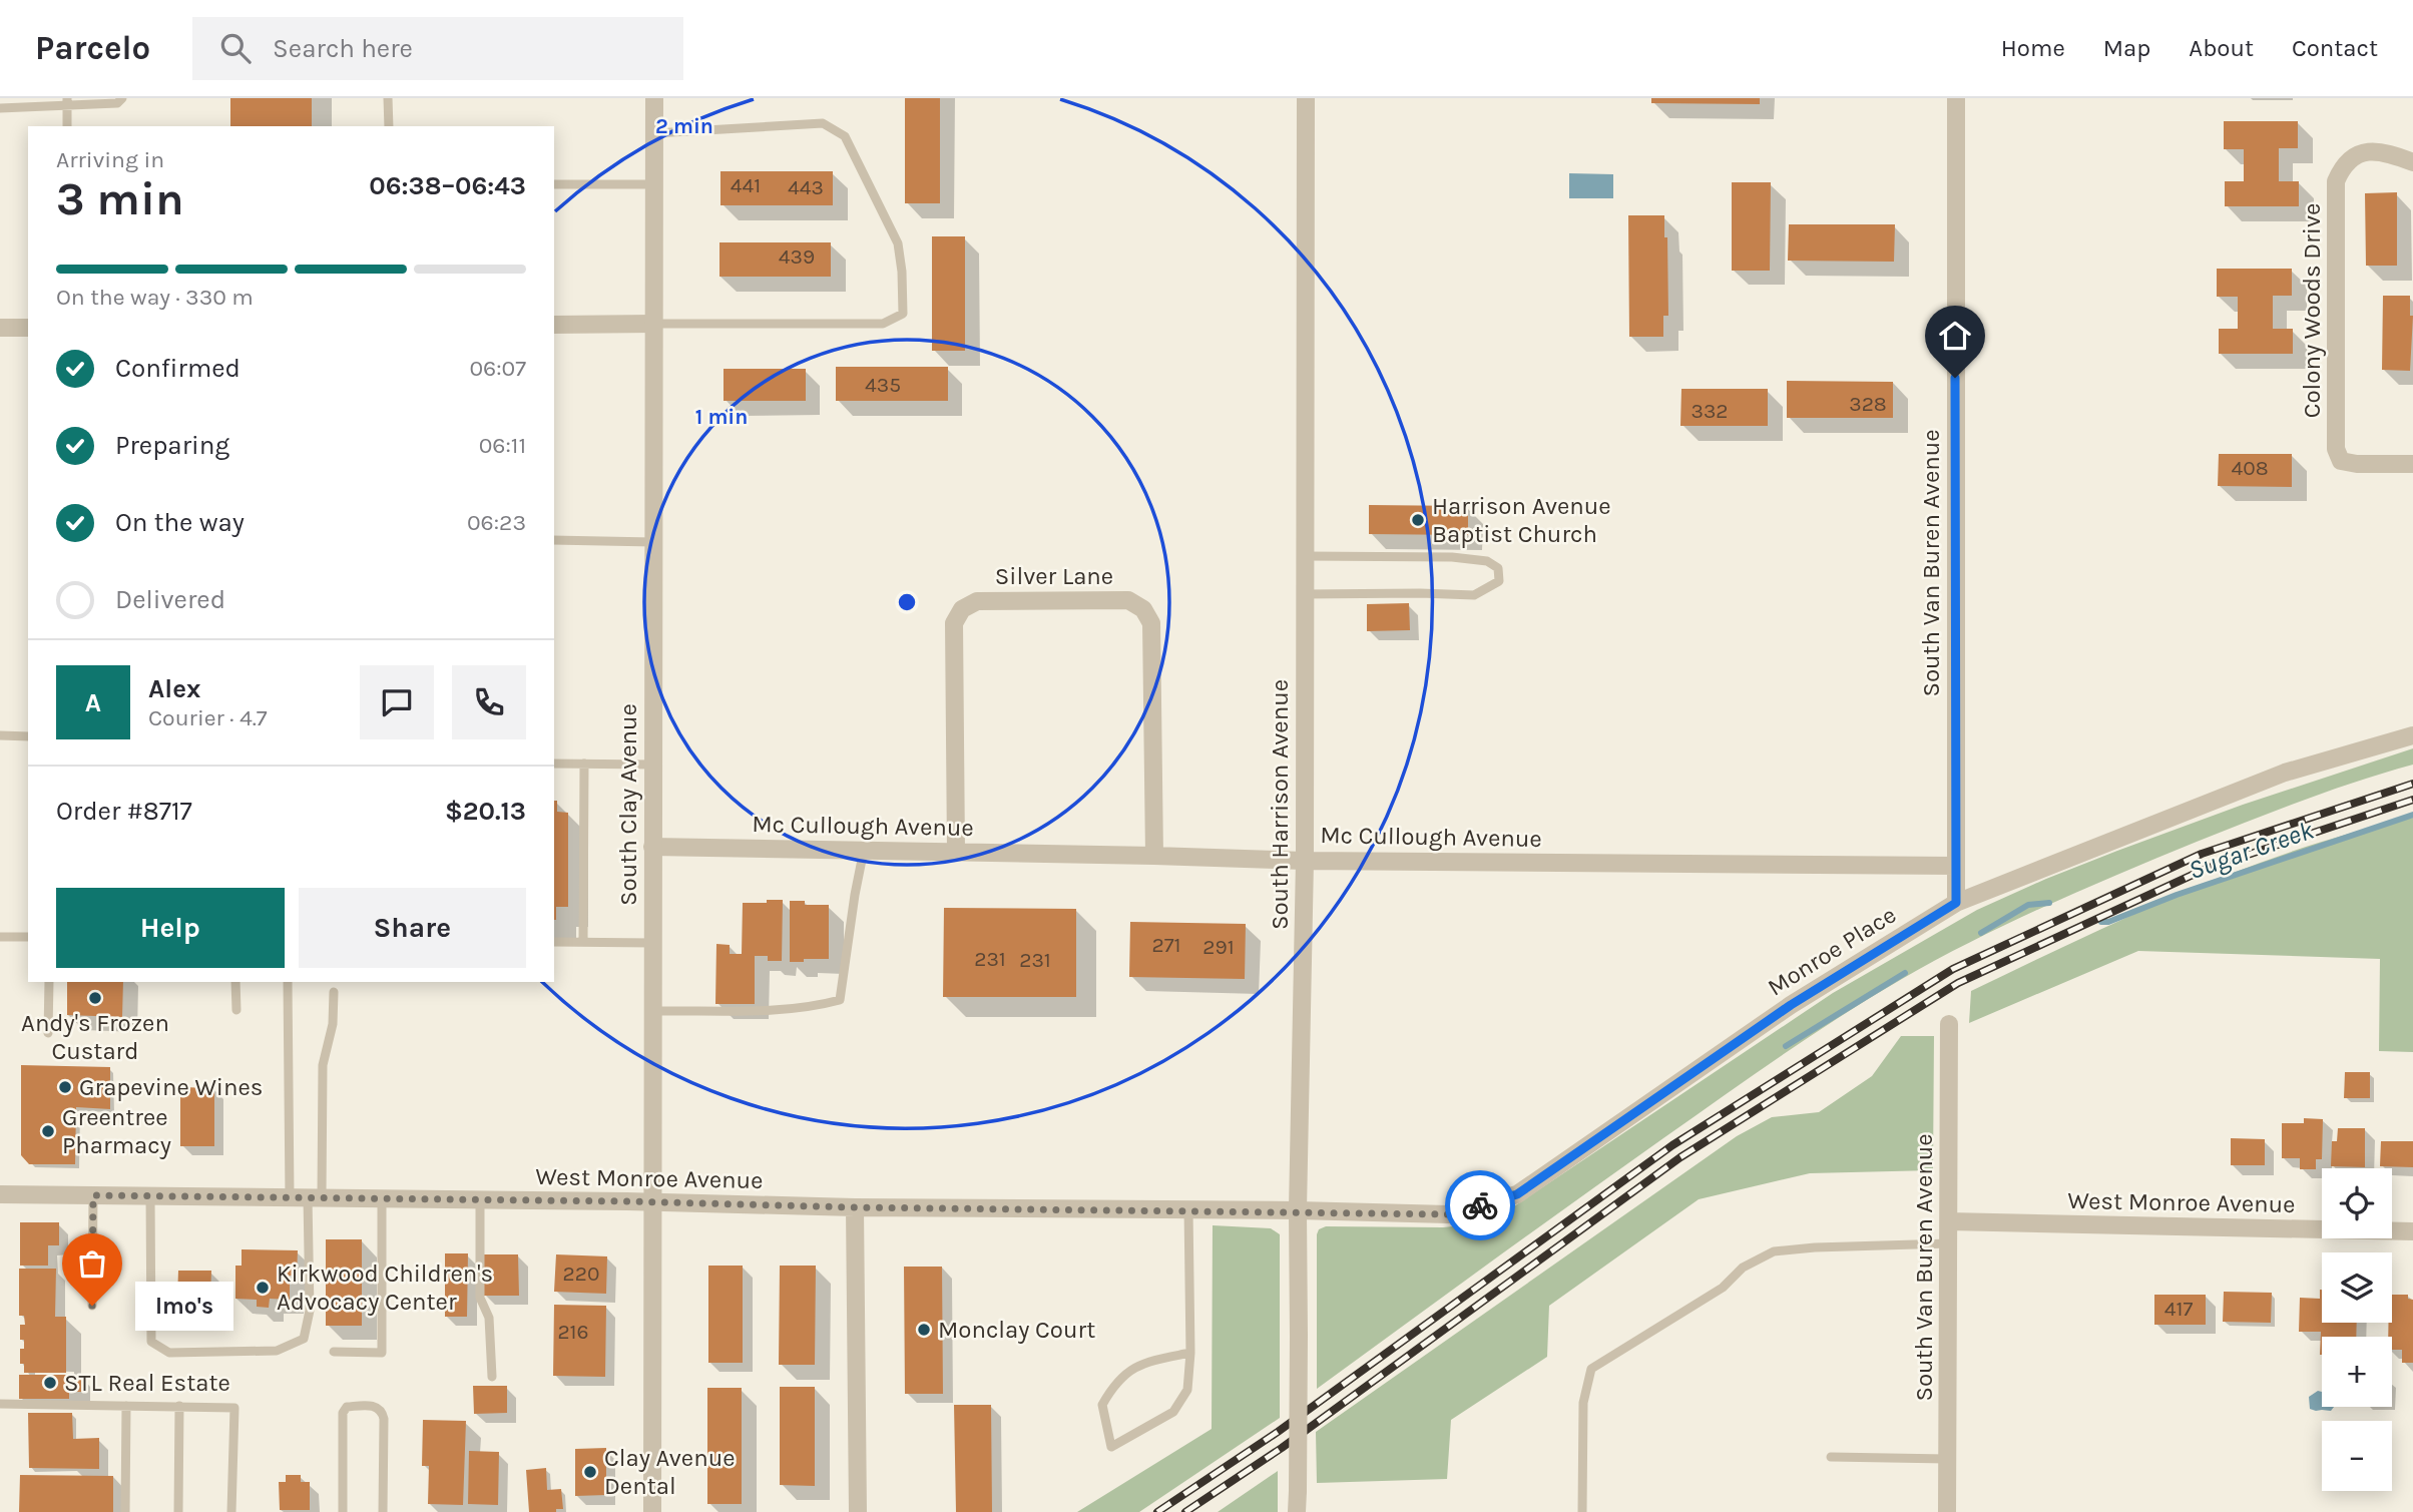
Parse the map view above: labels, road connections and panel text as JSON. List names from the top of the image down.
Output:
{
  "streets": {
    "street": [
      "Colony Woods Drive",
      "South Van Buren Avenue",
      "Silver Lane",
      "South Clay Avenue",
      "South Harrison Avenue",
      "Mc Cullough Avenue",
      "Monroe Place",
      "West Monroe Avenue"
    ]
  },
  "crossings": [
    ["South Van Buren Avenue", "Mc Cullough Avenue"],
    ["South Van Buren Avenue", "Monroe Place"],
    ["South Van Buren Avenue", "West Monroe Avenue"],
    ["Silver Lane", "Mc Cullough Avenue"],
    ["South Clay Avenue", "Mc Cullough Avenue"],
    ["South Clay Avenue", "West Monroe Avenue"],
    ["South Harrison Avenue", "Mc Cullough Avenue"],
    ["South Harrison Avenue", "Monroe Place"],
    ["South Harrison Avenue", "West Monroe Avenue"],
    ["Monroe Place", "West Monroe Avenue"]
  ],
  "water": ["Sugar Creek"],
  "places": [
    "Harrison Avenue Baptist Church",
    "Andy's Frozen Custard",
    "Grapevine Wines",
    "Greentree Pharmacy",
    "Kirkwood Children's Advocacy Center",
    "Imo's",
    "Monclay Court",
    "STL Real Estate",
    "Clay Avenue Dental"
  ],
  "house_numbers": [
    "441",
    "443",
    "439",
    "435",
    "328",
    "332",
    "408",
    "271",
    "291",
    "231",
    "231",
    "220",
    "417",
    "216"
  ],
  "page": {
    "header": "Parcelo",
    "search": "Search here",
    "nav": [
      "Home",
      "Map",
      "About",
      "Contact"
    ],
    "heading": ["3 min", "Arriving in", "06:38–06:43"],
    "panel": [
      "Alex",
      "Courier · 4.7",
      "Order #8717",
      "$20.13"
    ],
    "bar": "On the way · 330 m",
    "list": [
      ["Confirmed", "06:07"],
      ["Preparing", "06:11"],
      ["On the way", "06:23"],
      "Delivered"
    ],
    "round": "A",
    "buttons": ["Help", "Share"],
    "map_buttons": ["+", "−"],
    "bubble": "Imo's"
  },
  "rings": ["2 min", "1 min"]
}
